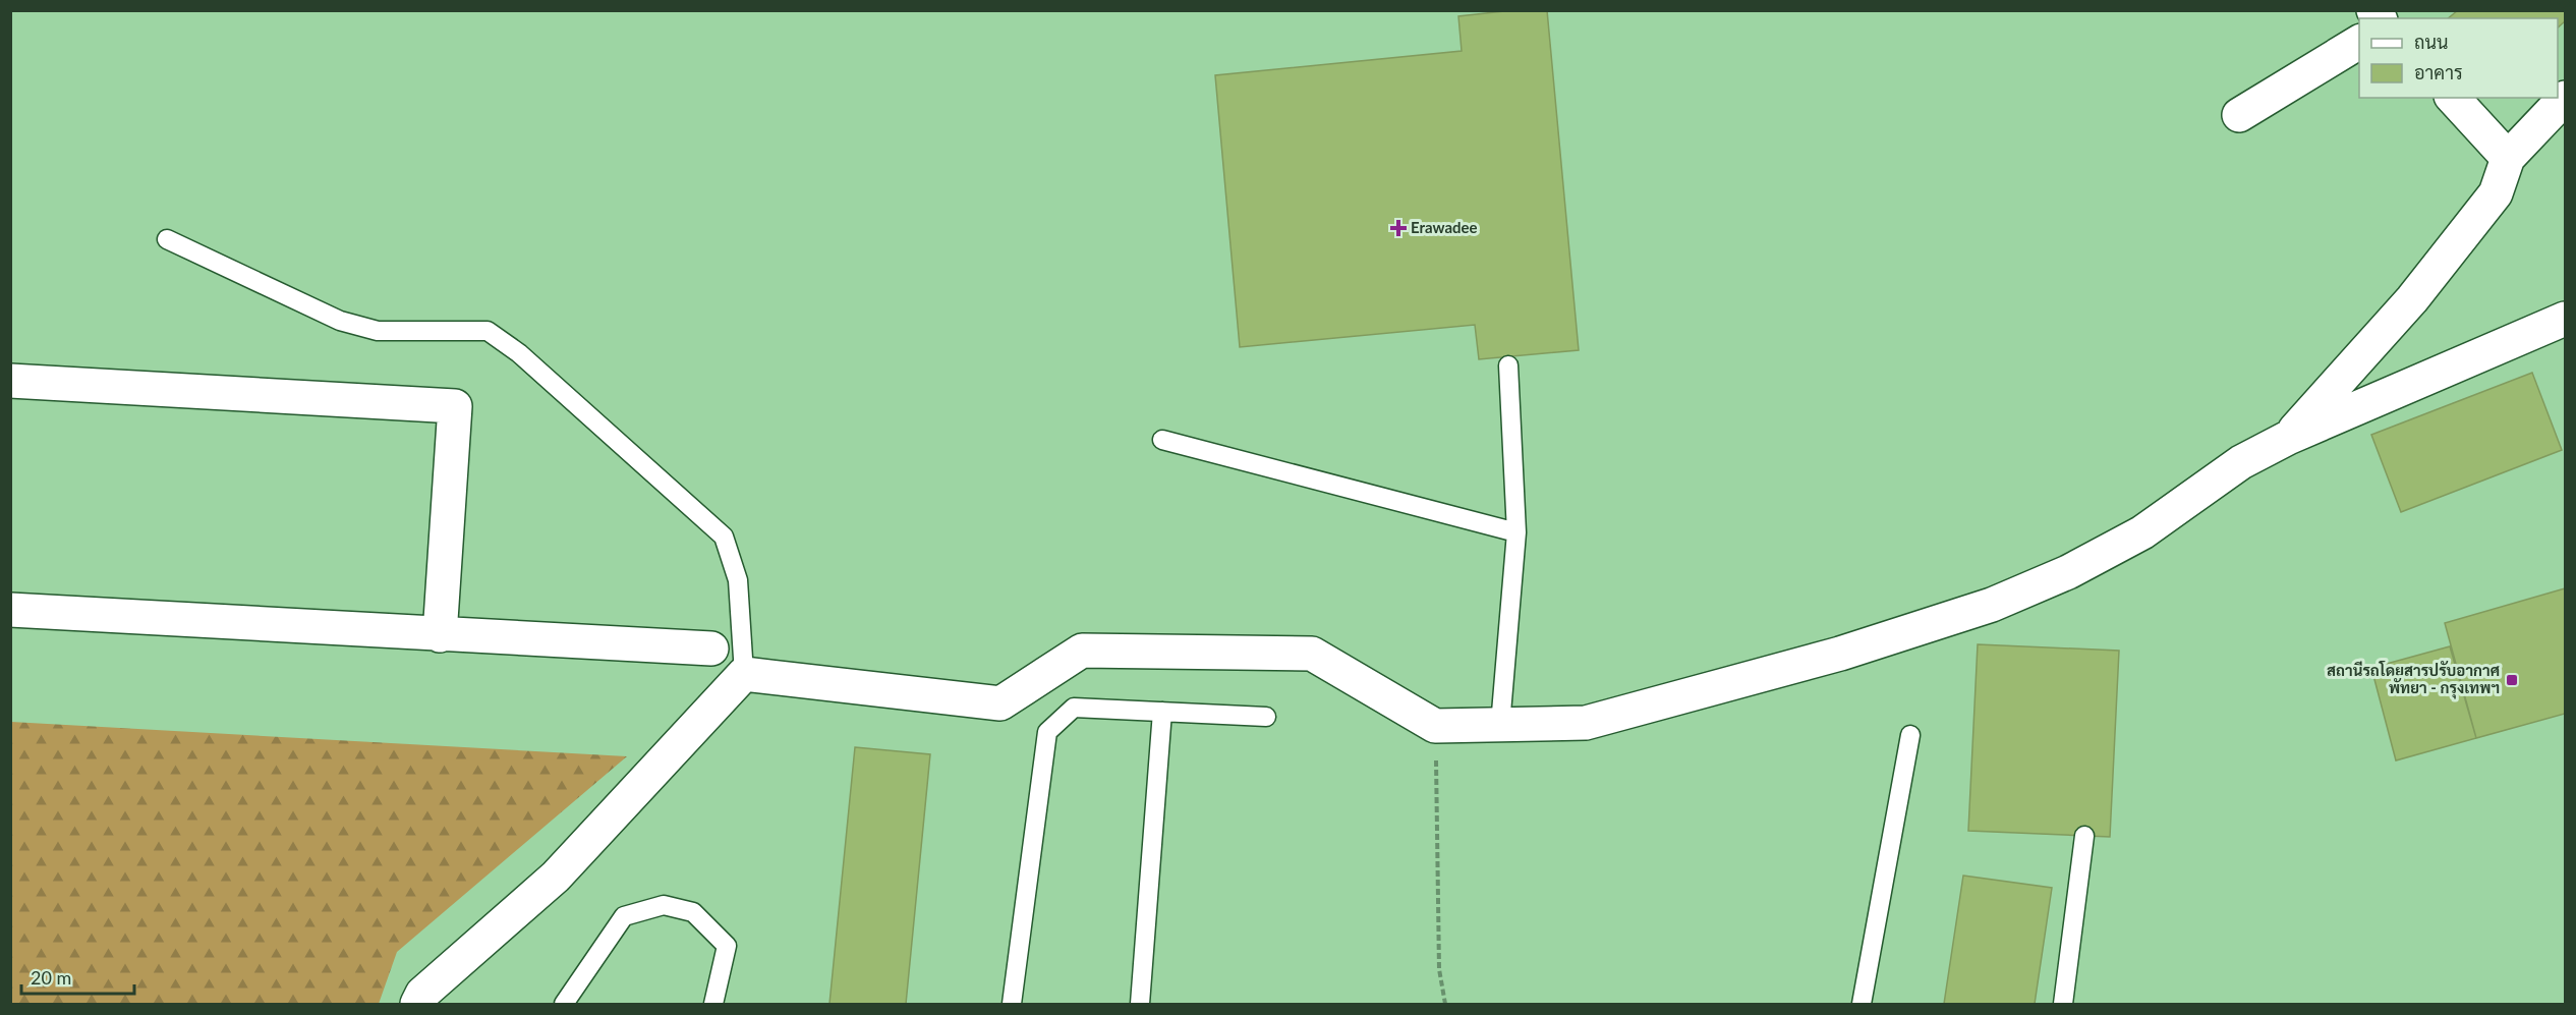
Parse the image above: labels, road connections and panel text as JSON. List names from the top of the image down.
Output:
{
  "places": {
    "health": ["Erawadee"],
    "transit": ["สถานีรถโดยสารปรับอากาศ พัทยา - กรุงเทพฯ"]
  },
  "legend": ["ถนน", "อาคาร"],
  "scale_bar": "20 m"
}
